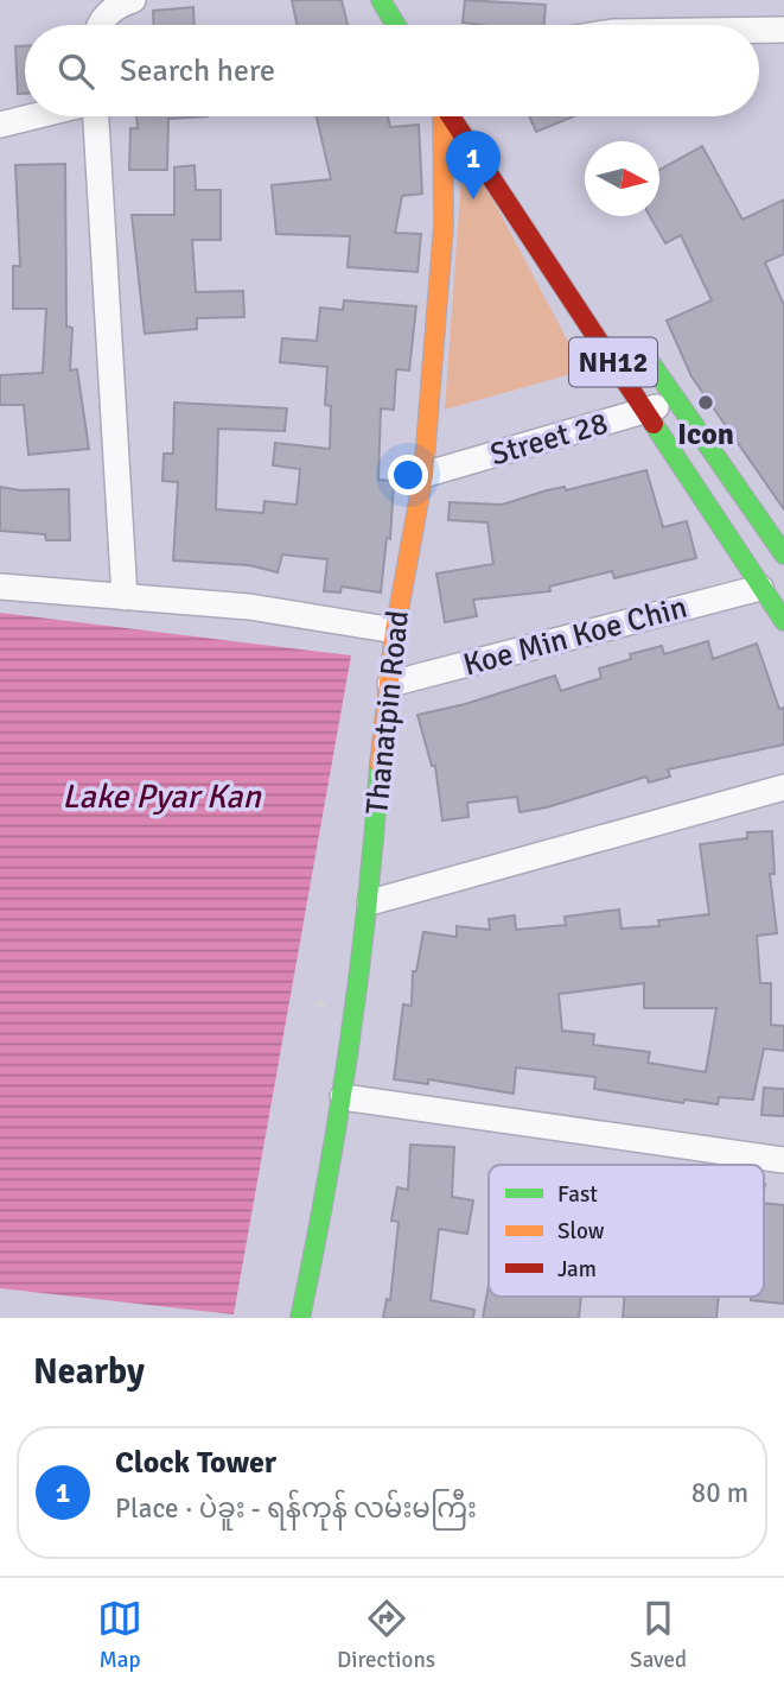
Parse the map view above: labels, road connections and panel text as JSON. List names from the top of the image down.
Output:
{
  "streets": {
    "main road": ["NH12", "Thanatpin Road"],
    "street": ["Street 28", "Koe Min Koe Chin"]
  },
  "crossings": [
    ["NH12", "Street 28"],
    ["NH12", "Koe Min Koe Chin"],
    ["Street 28", "Thanatpin Road"],
    ["Koe Min Koe Chin", "Thanatpin Road"]
  ],
  "water": ["Lake Pyar Kan"],
  "places": ["Icon"],
  "legend": ["Fast", "Slow", "Jam"],
  "north": "right",
  "page": {
    "search": "Search here",
    "pins": "1",
    "heading": "Nearby",
    "list": [
      {
        "mark": "1",
        "name": "Clock Tower",
        "note": "Place · ပဲခူး - ရန်ကုန် လမ်းမကြီး",
        "value": "80 m"
      }
    ],
    "nav": ["Map", "Directions", "Saved"]
  }
}
